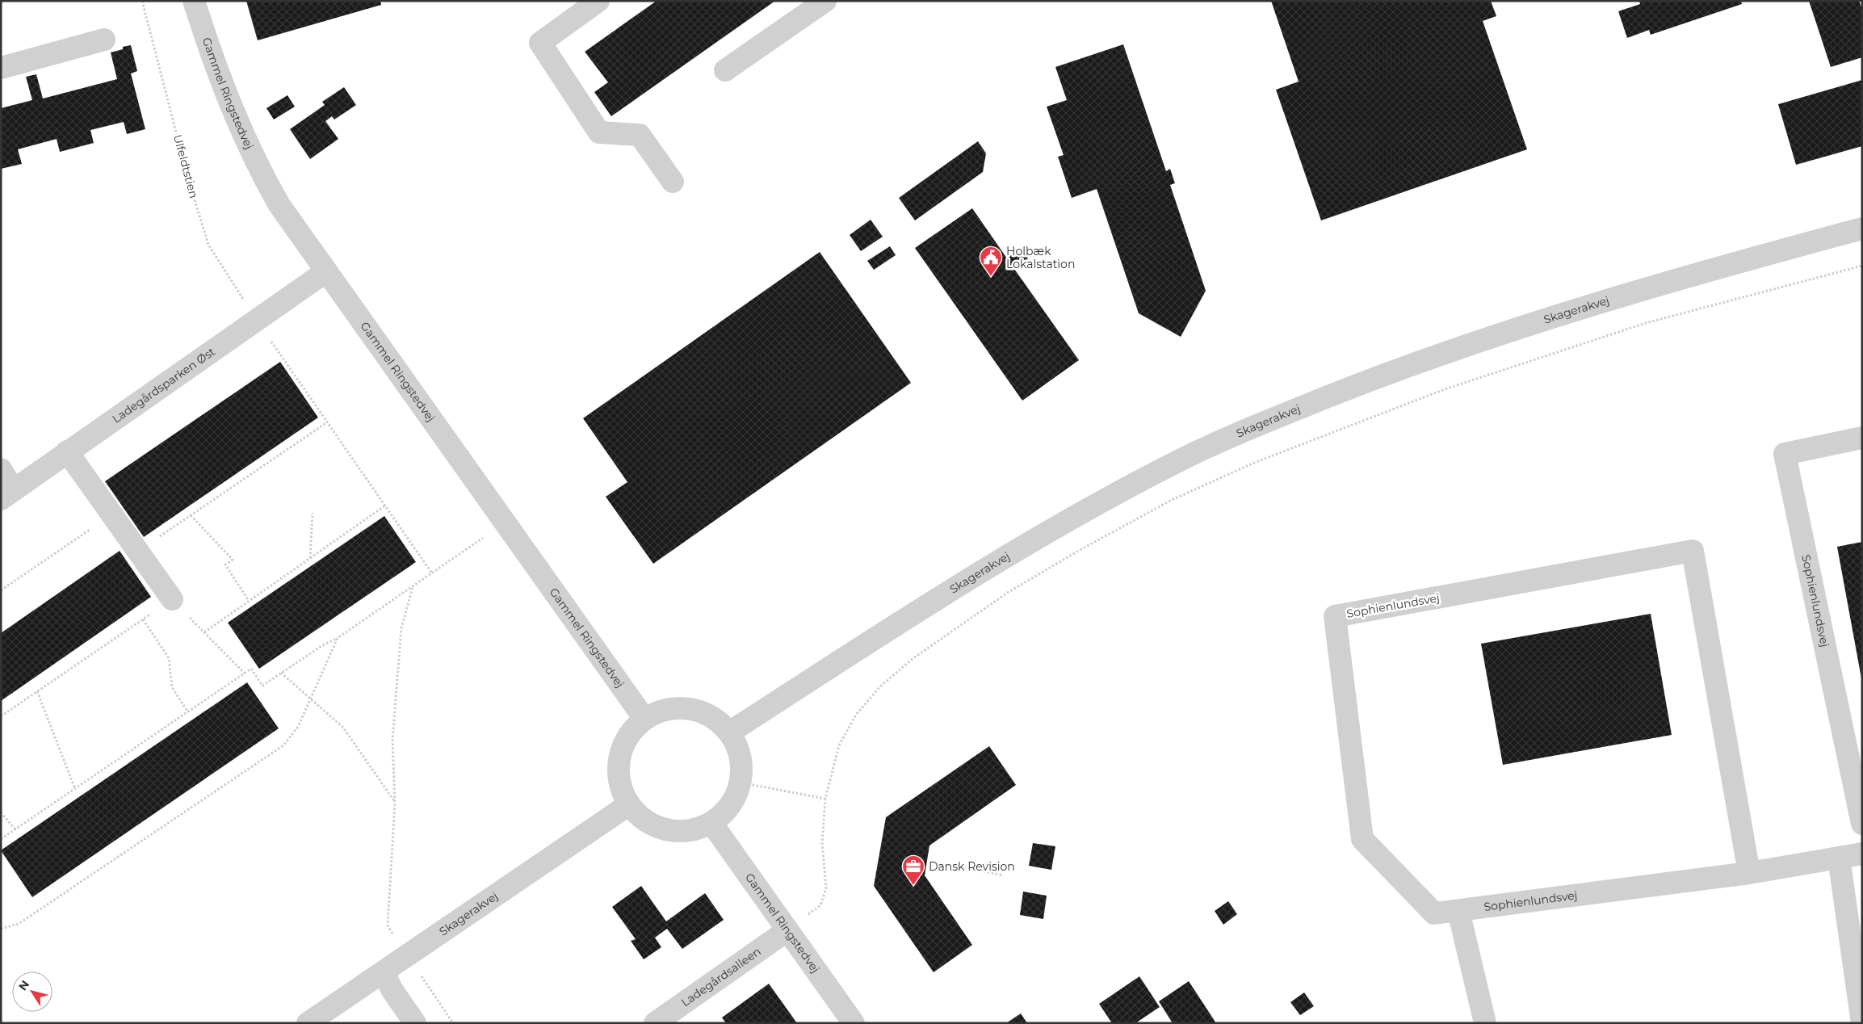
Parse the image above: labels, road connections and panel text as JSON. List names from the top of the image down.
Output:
{
  "streets": {
    "street": [
      "Gammel Ringstedvej",
      "Skagerakvej",
      "Ladegårdsparken Øst",
      "Sophienlundsvej",
      "Ladegårdsalleen"
    ],
    "path": ["Ulfeldtstien"]
  },
  "crossings": [
    ["Gammel Ringstedvej", "Skagerakvej"],
    ["Gammel Ringstedvej", "Ladegårdsparken Øst"],
    ["Gammel Ringstedvej", "Ladegårdsalleen"],
    ["Ulfeldtstien", "Ladegårdsparken Øst"]
  ],
  "places": {
    "public building": ["Holbæk Lokalstation"],
    "office": ["Dansk Revision"]
  },
  "north": "top left"
}
